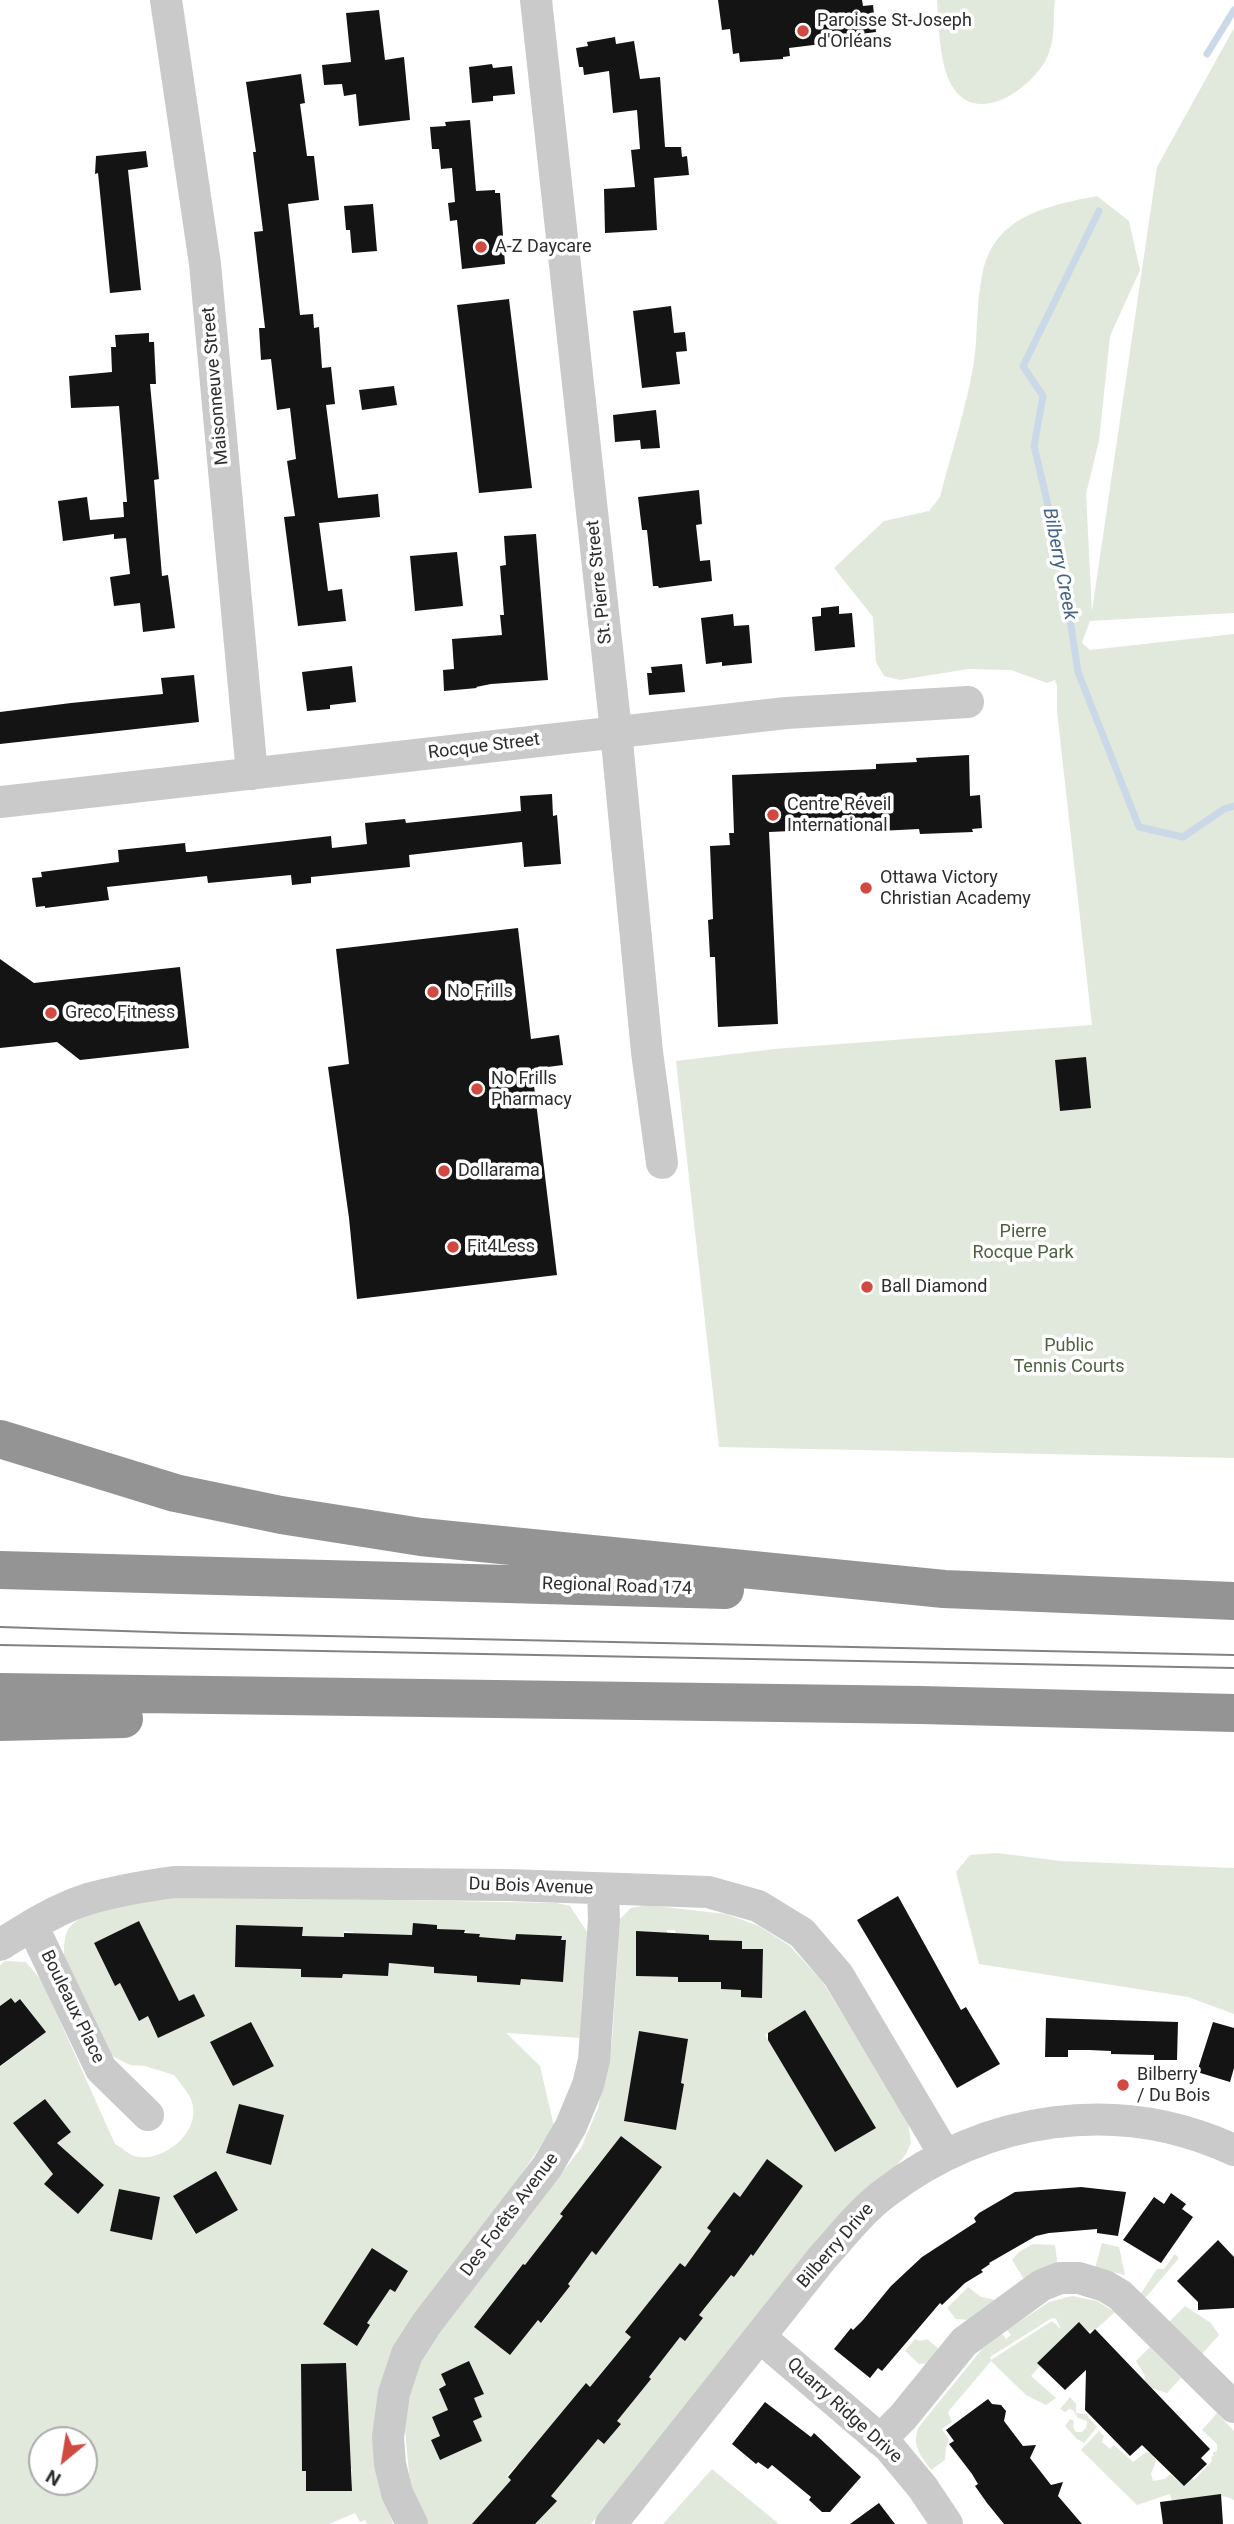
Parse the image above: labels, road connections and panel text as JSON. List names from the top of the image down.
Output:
{
  "streets": {
    "highway": ["Regional Road 174"],
    "street": [
      "Maisonneuve Street",
      "St. Pierre Street",
      "Rocque Street",
      "Du Bois Avenue",
      "Bouleaux Place",
      "Des Forêts Avenue",
      "Bilberry Drive",
      "Quarry Ridge Drive"
    ]
  },
  "crossings": [
    ["Maisonneuve Street", "Rocque Street"],
    ["St. Pierre Street", "Rocque Street"],
    ["Du Bois Avenue", "Bouleaux Place"],
    ["Du Bois Avenue", "Des Forêts Avenue"],
    ["Du Bois Avenue", "Bilberry Drive"],
    ["Bilberry Drive", "Quarry Ridge Drive"]
  ],
  "water": ["Bilberry Creek"],
  "parks": ["Pierre Rocque Park", "Public Tennis Courts"],
  "places": [
    "Paroisse St-Joseph d'Orléans",
    "A-Z Daycare",
    "Centre Réveil International",
    "Ottawa Victory Christian Academy",
    "No Frills",
    "Greco Fitness",
    "No Frills Pharmacy",
    "Dollarama",
    "Fit4Less",
    "Ball Diamond",
    "Bilberry / Du Bois"
  ],
  "north": "bottom left"
}
